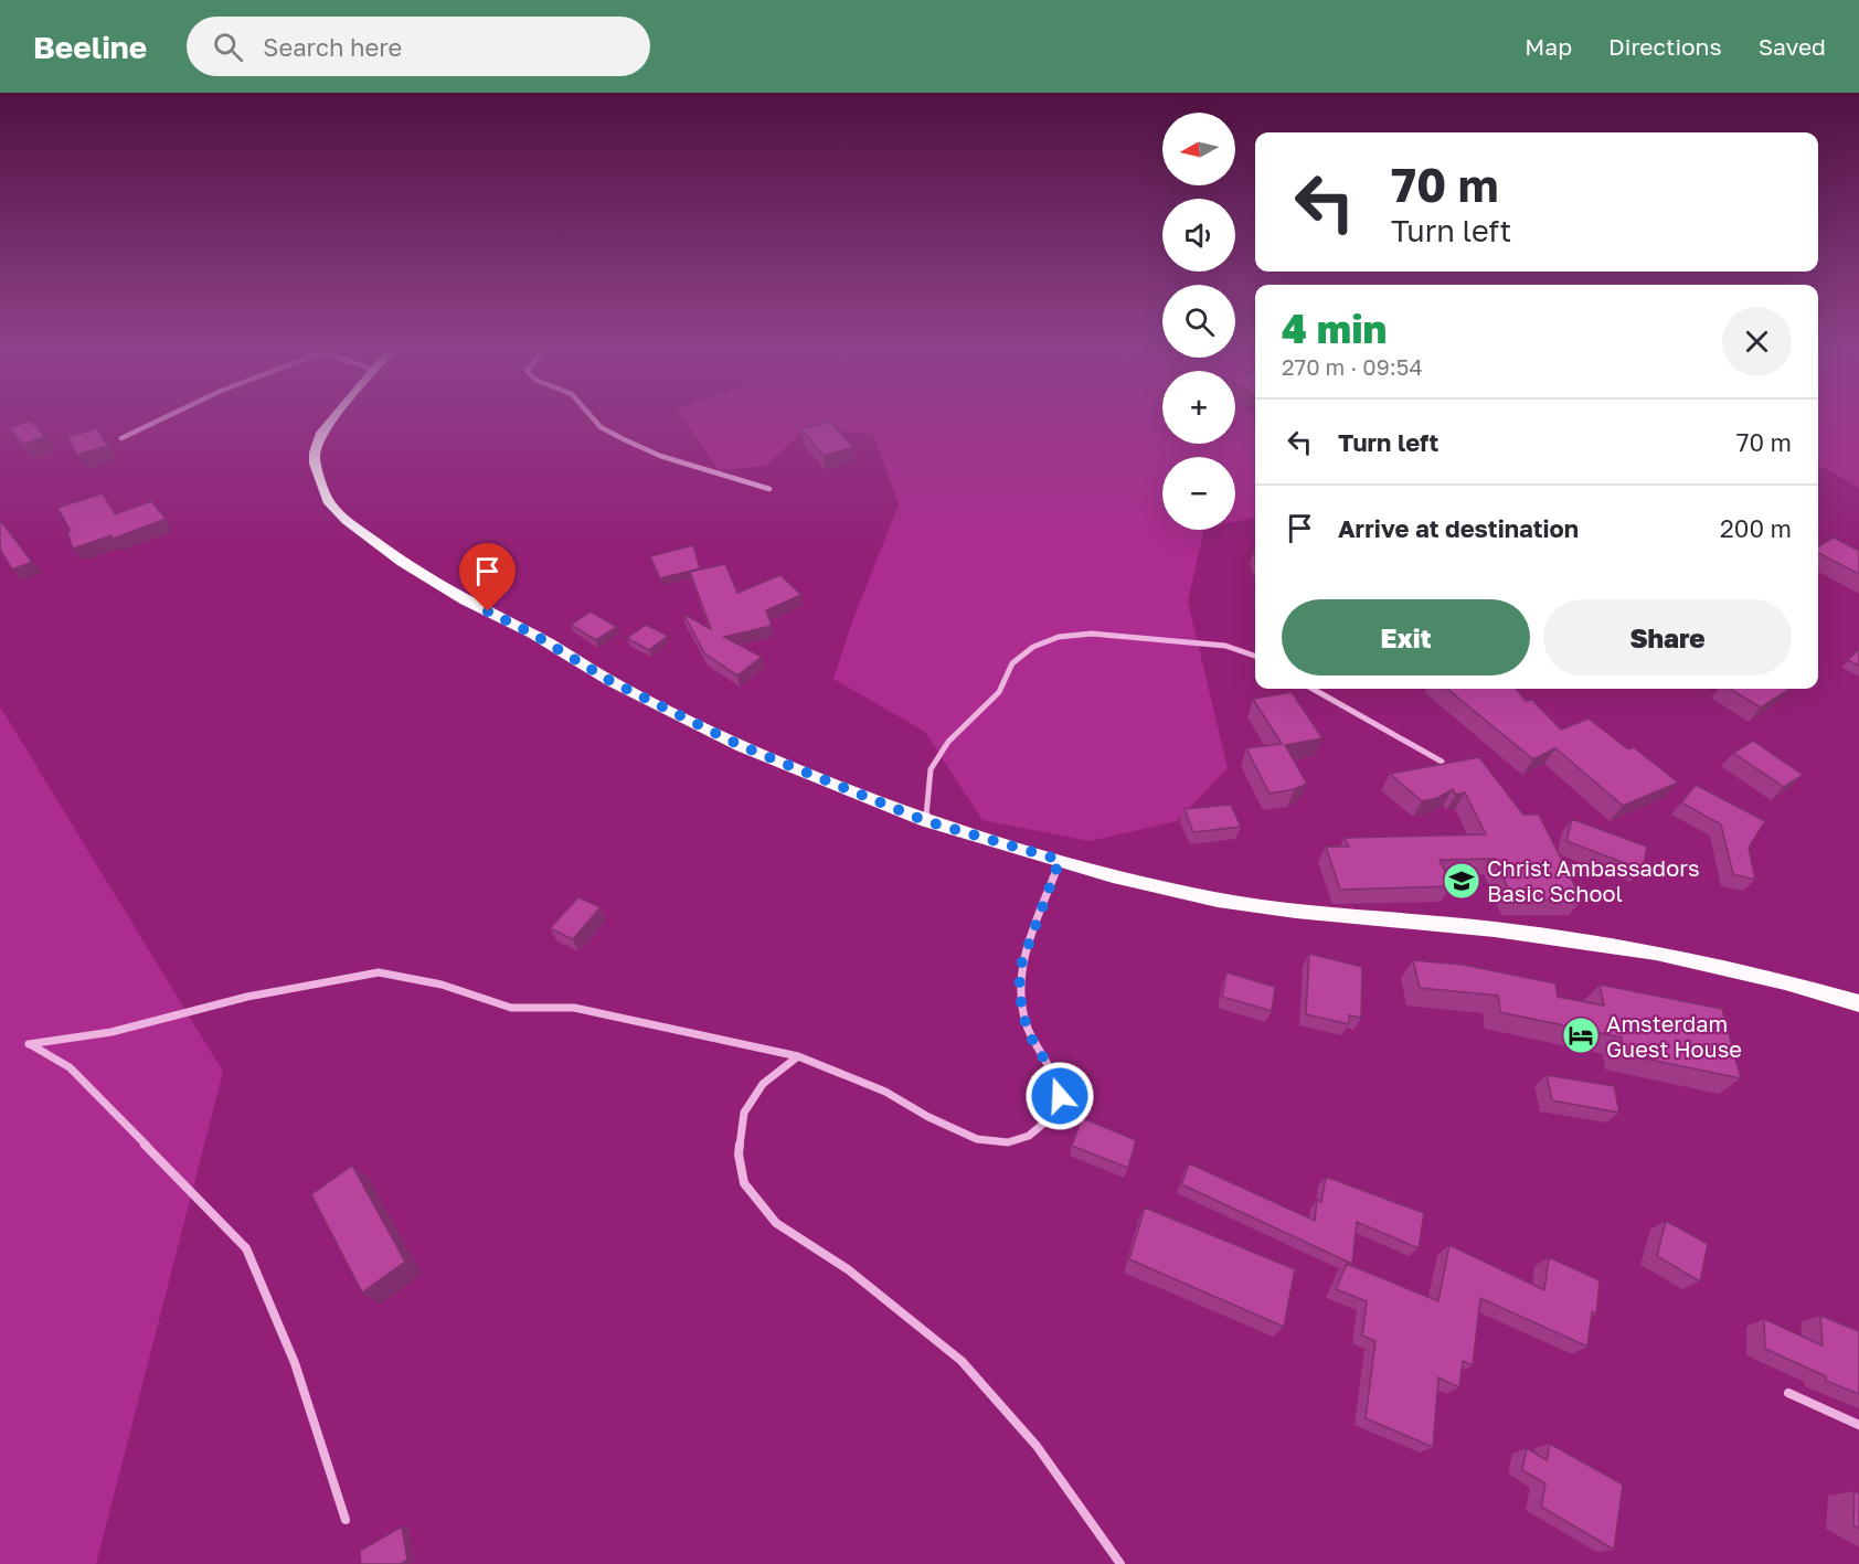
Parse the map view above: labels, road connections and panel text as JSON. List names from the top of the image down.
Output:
{
  "places": {
    "school or university": ["Christ Ambassadors Basic School"],
    "hotel": ["Amsterdam Guest House"]
  },
  "north": "left",
  "page": {
    "header": "Beeline",
    "search": "Search here",
    "nav": ["Map", "Directions", "Saved"],
    "map_buttons": ["+", "−"],
    "turn": ["70 m", "Turn left"],
    "heading": ["4 min", "270 m · 09:54"],
    "list": [
      {
        "name": "Turn left",
        "value": "70 m"
      },
      {
        "name": "Arrive at destination",
        "value": "200 m"
      }
    ],
    "buttons": ["Exit", "Share"]
  }
}
